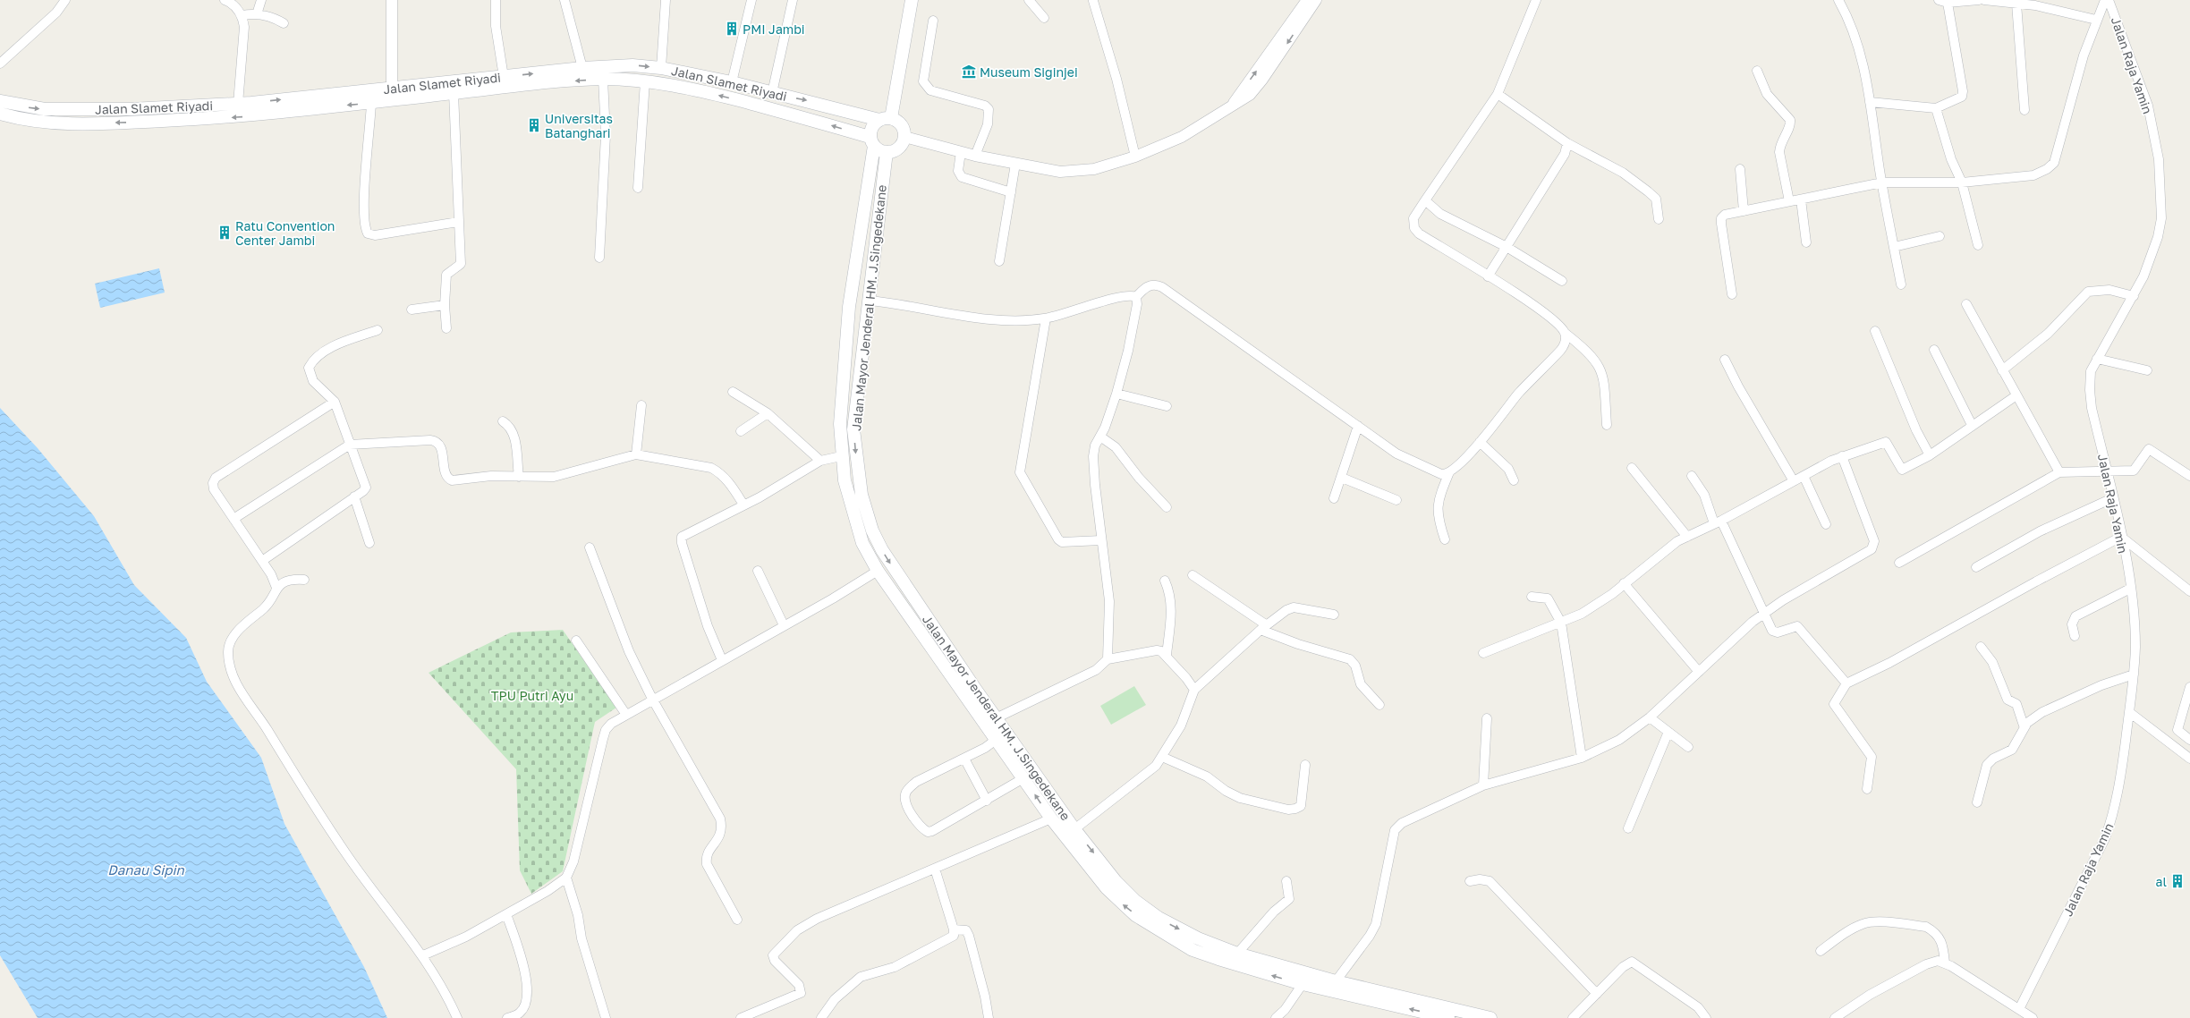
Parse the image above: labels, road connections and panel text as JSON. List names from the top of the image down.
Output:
{
  "streets": {
    "main road": ["Jalan Slamet Riyadi", "Jalan Mayor Jenderal HM. J.Singedekane"],
    "street": ["Jalan Raja Yamin"]
  },
  "crossings": [
    ["Jalan Slamet Riyadi", "Jalan Mayor Jenderal HM. J.Singedekane"]
  ],
  "water": ["Danau Sipin"],
  "parks": ["TPU Putri Ayu"],
  "places": {
    "building": [
      "PMI Jambi",
      "Universitas Batanghari",
      "Ratu Convention Center Jambi",
      "al"
    ],
    "museum": ["Museum Siginjei"]
  }
}
